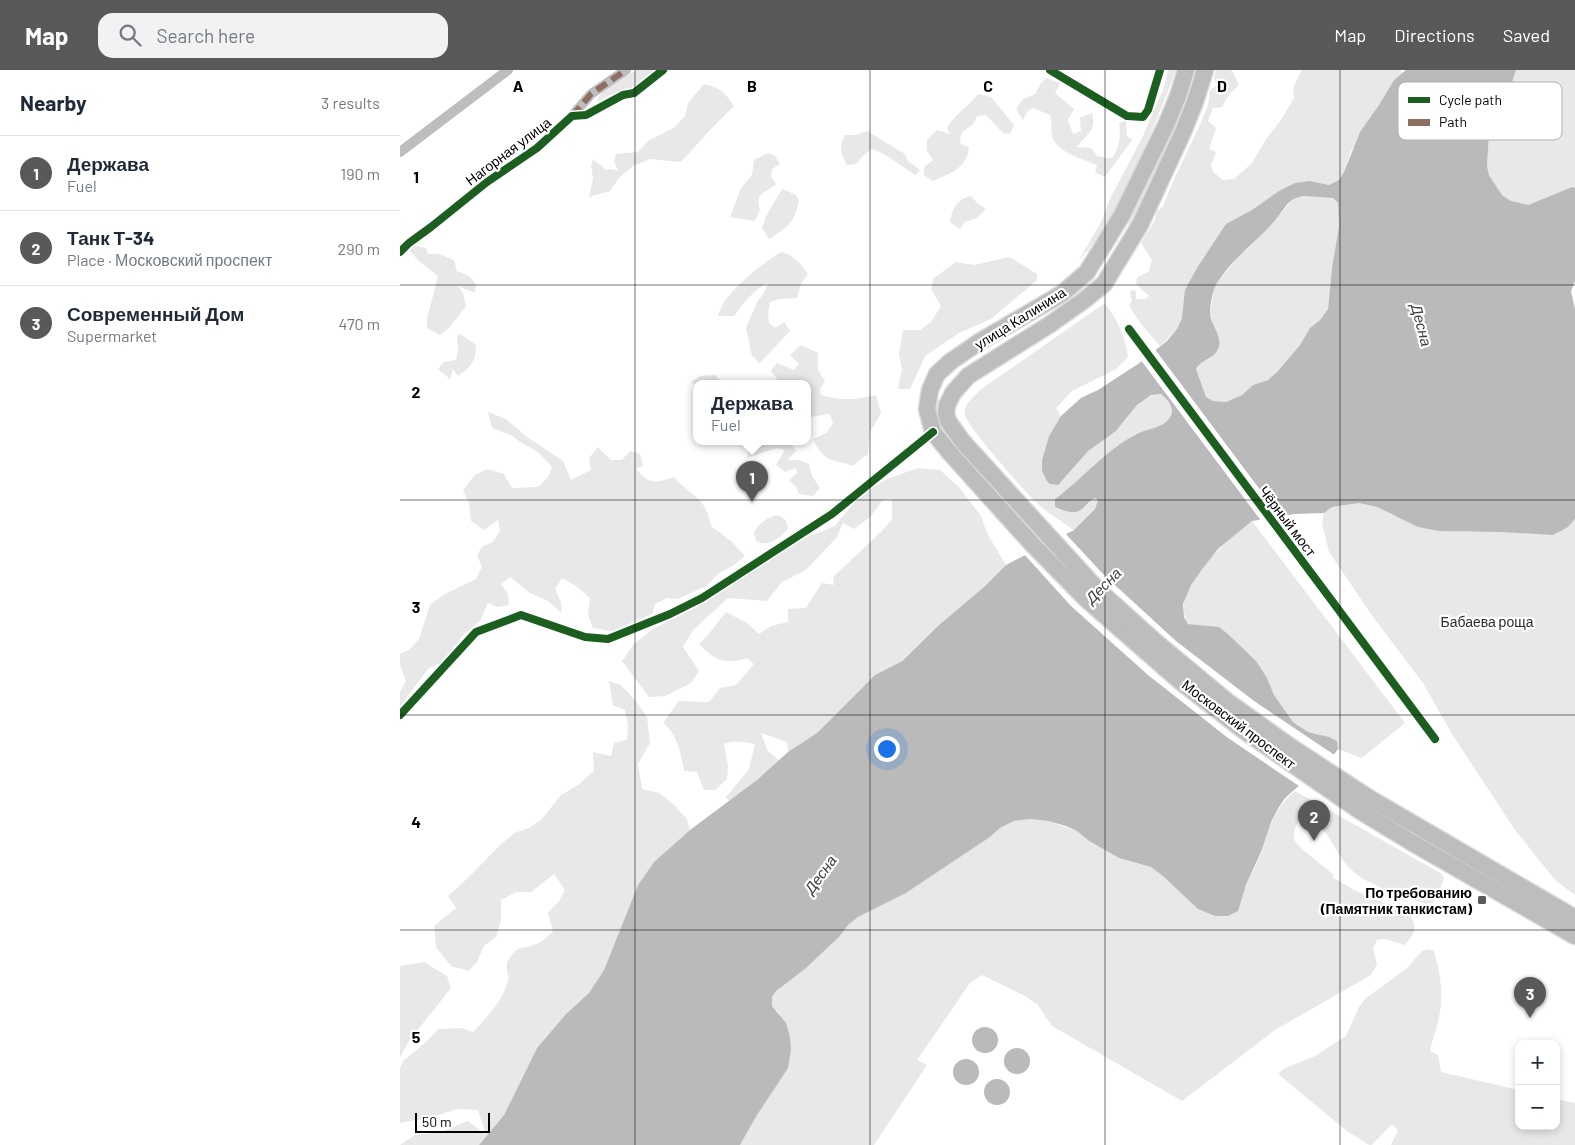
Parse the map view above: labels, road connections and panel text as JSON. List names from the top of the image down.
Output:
{
  "streets": {
    "main road": ["улица Калинина", "Московский проспект"],
    "street": ["Нагорная улица", "Чёрный мост"]
  },
  "crossings": [
    ["улица Калинина", "Московский проспект"]
  ],
  "water": ["Десна"],
  "parks": ["Бабаева роща"],
  "places": {
    "transit": ["По требованию (Памятник танкистам)"]
  },
  "legend": ["Cycle path", "Path"],
  "scale_bar": "50 m",
  "page": {
    "header": "Map",
    "search": "Search here",
    "nav": ["Map", "Directions", "Saved"],
    "heading": ["Nearby", "3 results"],
    "list": [
      {
        "mark": "1",
        "name": "Держава",
        "note": "Fuel",
        "value": "190 m"
      },
      {
        "mark": "2",
        "name": "Танк Т-34",
        "note": "Place · Московский проспект",
        "value": "290 m"
      },
      {
        "mark": "3",
        "name": "Современный Дом",
        "note": "Supermarket",
        "value": "470 m"
      }
    ],
    "popup": ["Держава", "Fuel"],
    "pins": ["1", "2", "3"],
    "map_buttons": ["+", "−"],
    "scale": "50 m"
  },
  "grid": {
    "columns": [
      "A",
      "B",
      "C",
      "D"
    ],
    "rows": [
      "1",
      "2",
      "3",
      "4",
      "5"
    ]
  }
}
